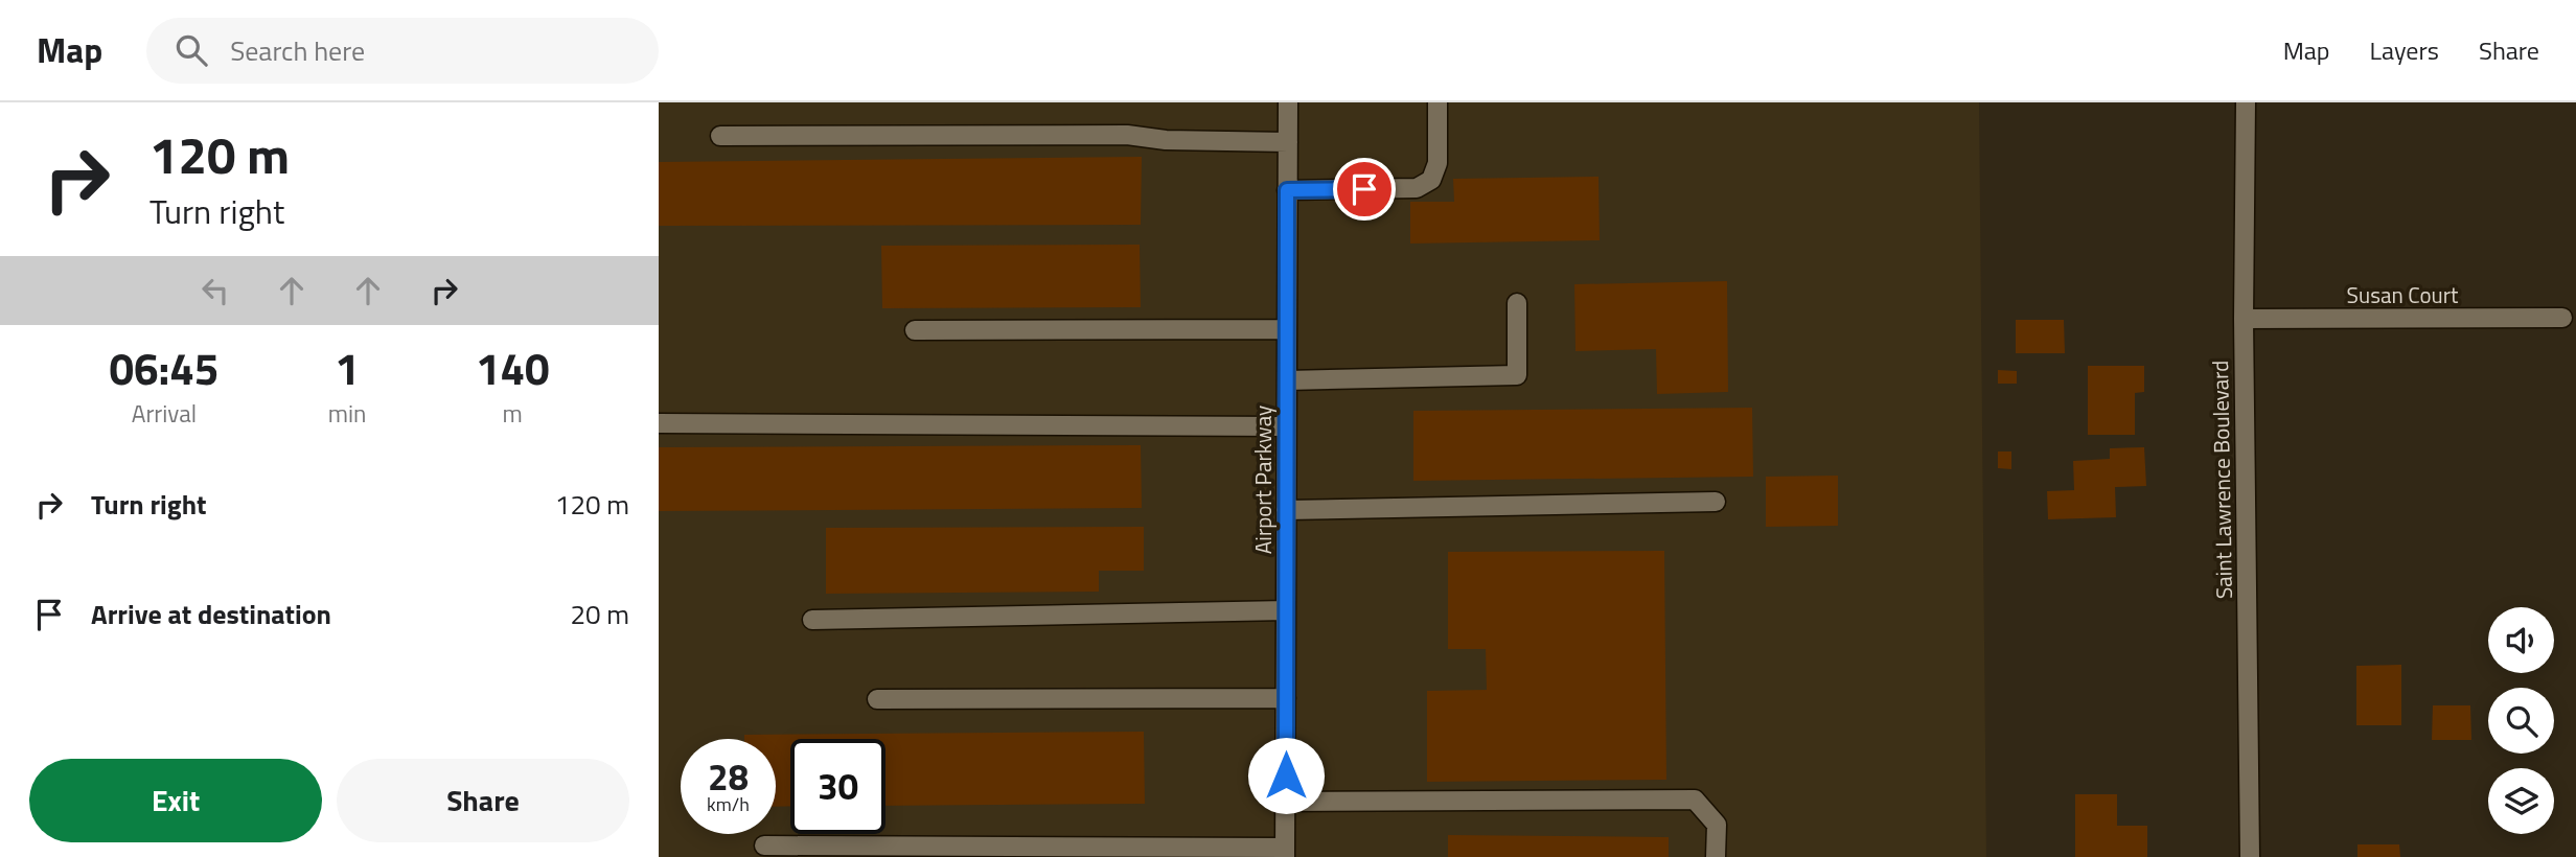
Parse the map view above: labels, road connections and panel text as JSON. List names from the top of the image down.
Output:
{
  "streets": {
    "street": ["Susan Court", "Airport Parkway", "Saint Lawrence Boulevard"]
  },
  "crossings": [
    ["Susan Court", "Saint Lawrence Boulevard"]
  ],
  "page": {
    "header": "Map",
    "search": "Search here",
    "nav": ["Map", "Layers", "Share"],
    "turn": ["120 m", "Turn right"],
    "eta": [
      "06:45",
      "Arrival",
      "1",
      "min",
      "140",
      "m"
    ],
    "list": [
      {
        "name": "Turn right",
        "value": "120 m"
      },
      {
        "name": "Arrive at destination",
        "value": "20 m"
      }
    ],
    "speed": "28 km/h",
    "limit": "30",
    "buttons": ["Exit", "Share"]
  }
}
